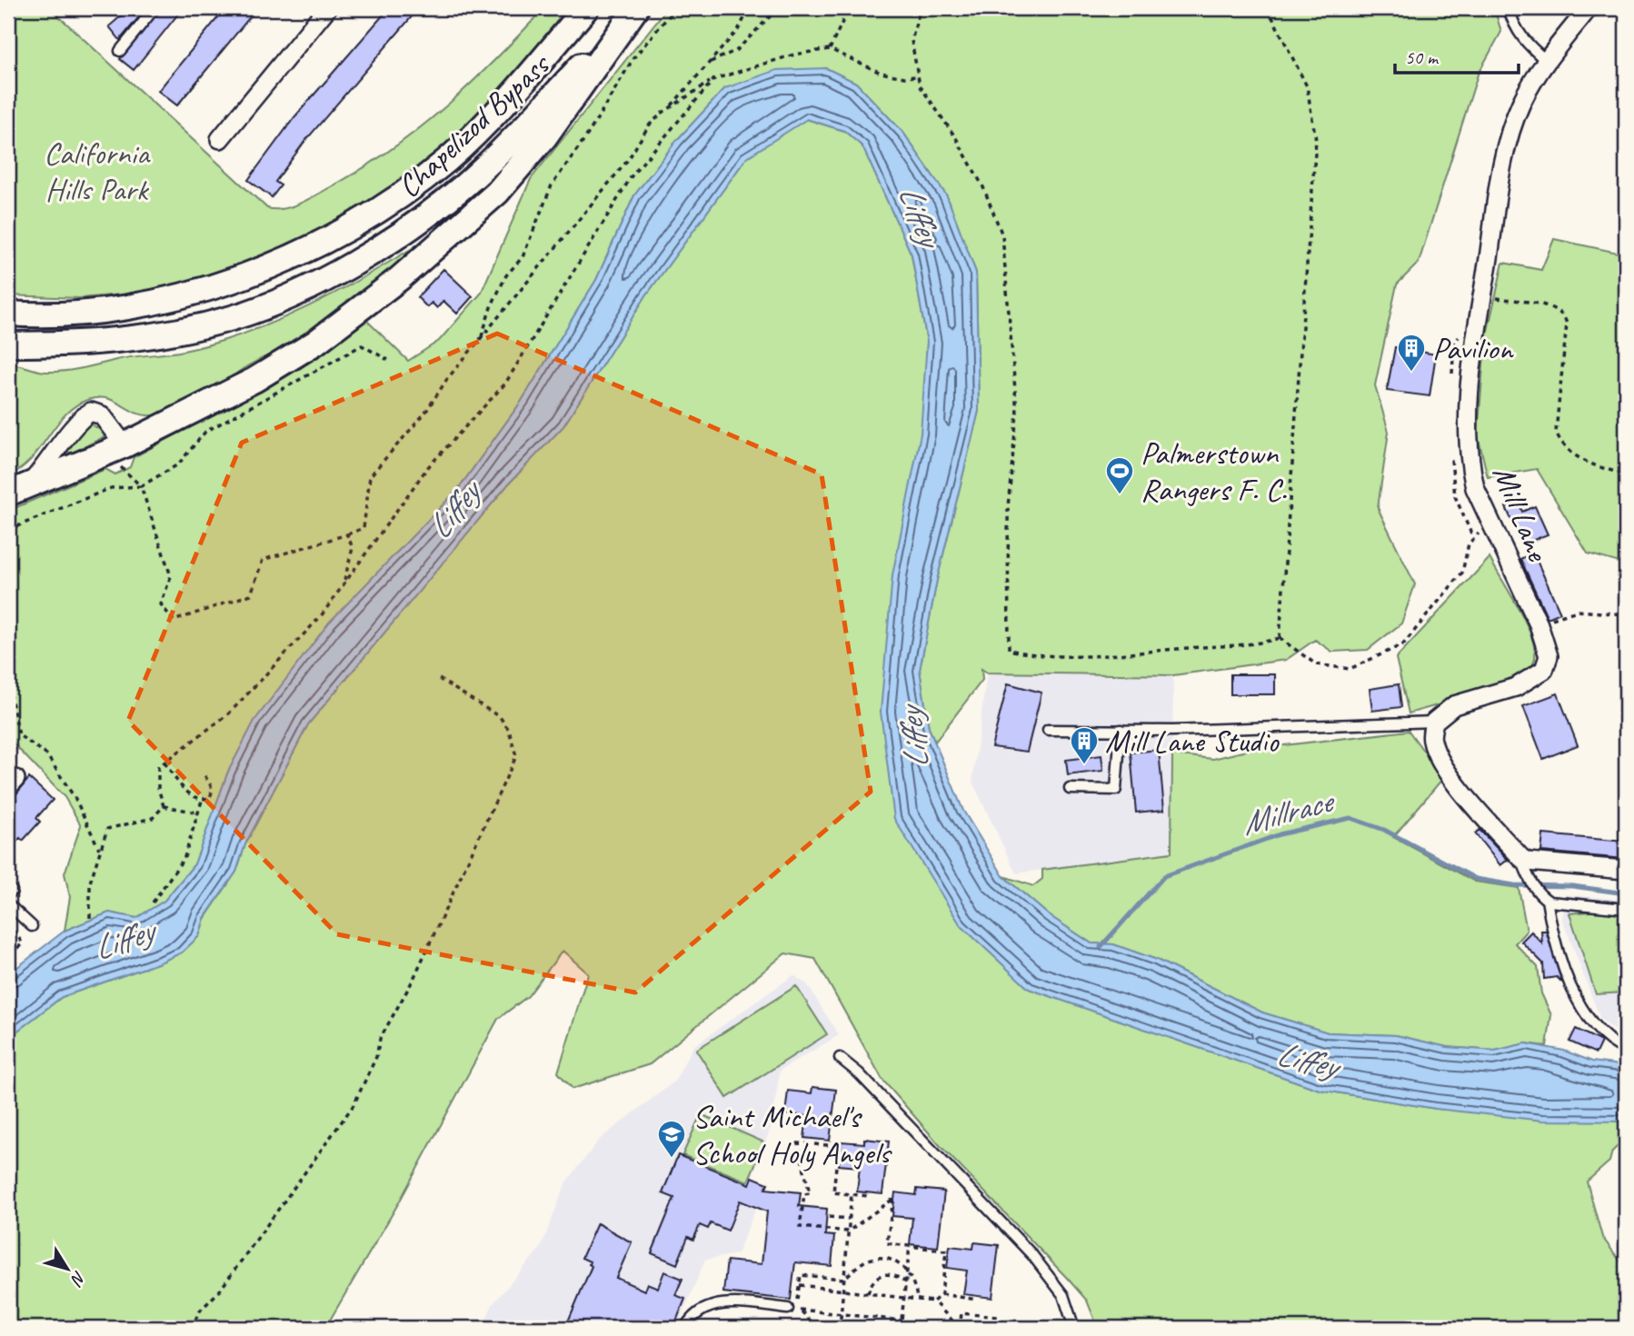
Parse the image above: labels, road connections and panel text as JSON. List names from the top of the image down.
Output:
{
  "streets": {
    "main road": ["Chapelizod Bypass"],
    "street": ["Mill Lane"]
  },
  "water": ["Liffey", "Millrace"],
  "parks": ["California Hills Park"],
  "places": {
    "building": ["Pavilion", "Mill Lane Studio"],
    "sports": ["Palmerstown Rangers F. C."],
    "school or university": ["Saint Michael's School Holy Angels"]
  },
  "scale_bar": "50 m",
  "north": "bottom right"
}
